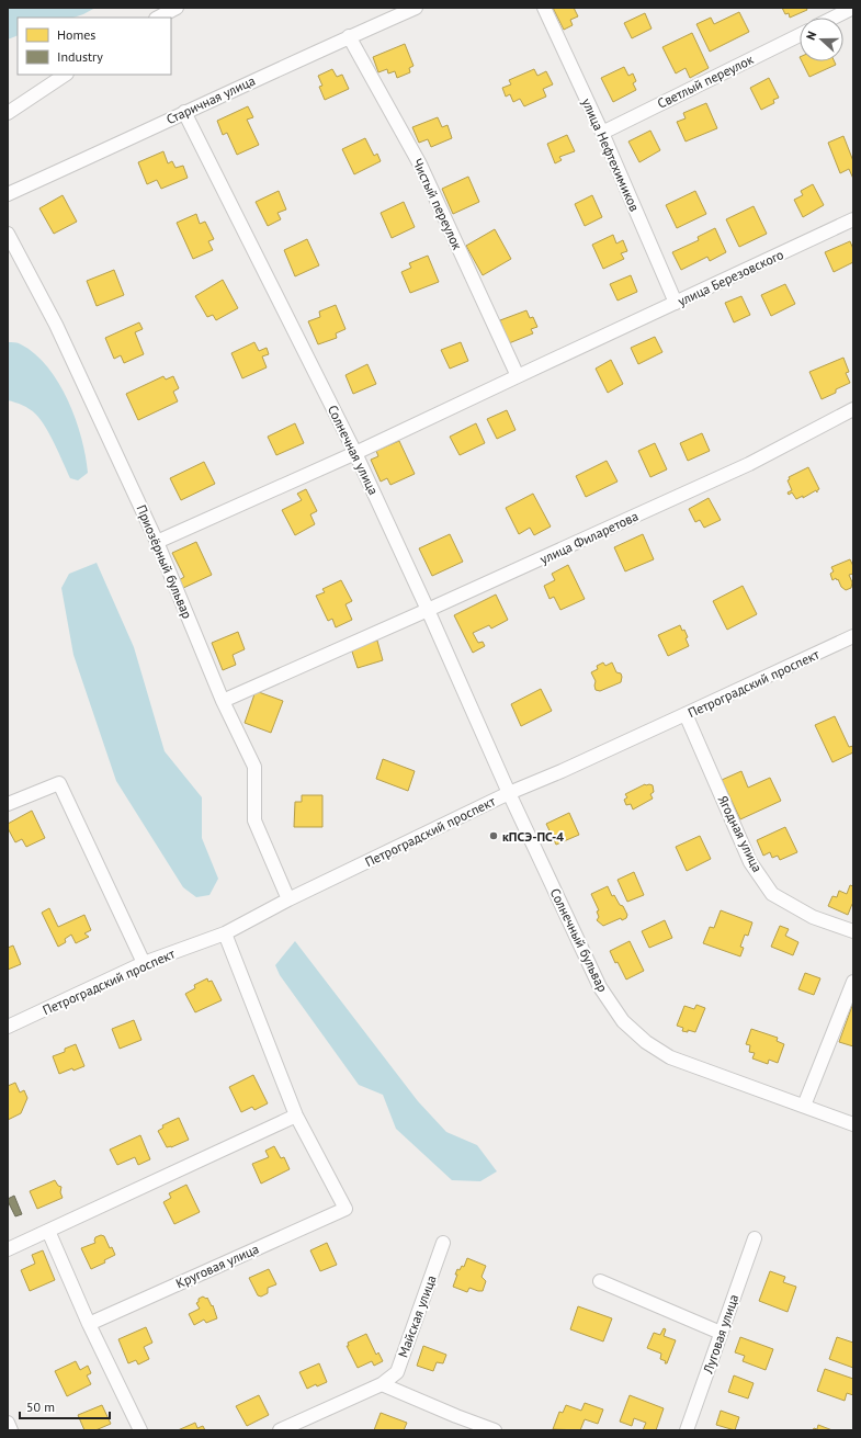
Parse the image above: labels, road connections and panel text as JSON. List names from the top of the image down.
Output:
{
  "streets": {
    "street": [
      "Светлый переулок",
      "Старичная улица",
      "улица Нефтехимиков",
      "Чистый переулок",
      "улица Березовского",
      "Солнечная улица",
      "улица Филаретова",
      "Приозёрный бульвар",
      "Петроградский проспект",
      "Ягодная улица",
      "Солнечный бульвар",
      "Круговая улица",
      "Майская улица",
      "Луговая улица"
    ]
  },
  "crossings": [
    ["Светлый переулок", "улица Нефтехимиков"],
    ["Старичная улица", "Чистый переулок"],
    ["Старичная улица", "Солнечная улица"],
    ["улица Нефтехимиков", "улица Березовского"],
    ["Чистый переулок", "улица Березовского"],
    ["улица Березовского", "Солнечная улица"],
    ["улица Березовского", "Приозёрный бульвар"],
    ["Солнечная улица", "улица Филаретова"],
    ["Солнечная улица", "Петроградский проспект"],
    ["Солнечная улица", "Солнечный бульвар"],
    ["улица Филаретова", "Приозёрный бульвар"],
    ["Приозёрный бульвар", "Петроградский проспект"],
    ["Петроградский проспект", "Ягодная улица"],
    ["Петроградский проспект", "Солнечный бульвар"]
  ],
  "places": ["кПСЭ-ПС-4"],
  "legend": ["Homes", "Industry"],
  "scale_bar": "50 m",
  "north": "left"
}
